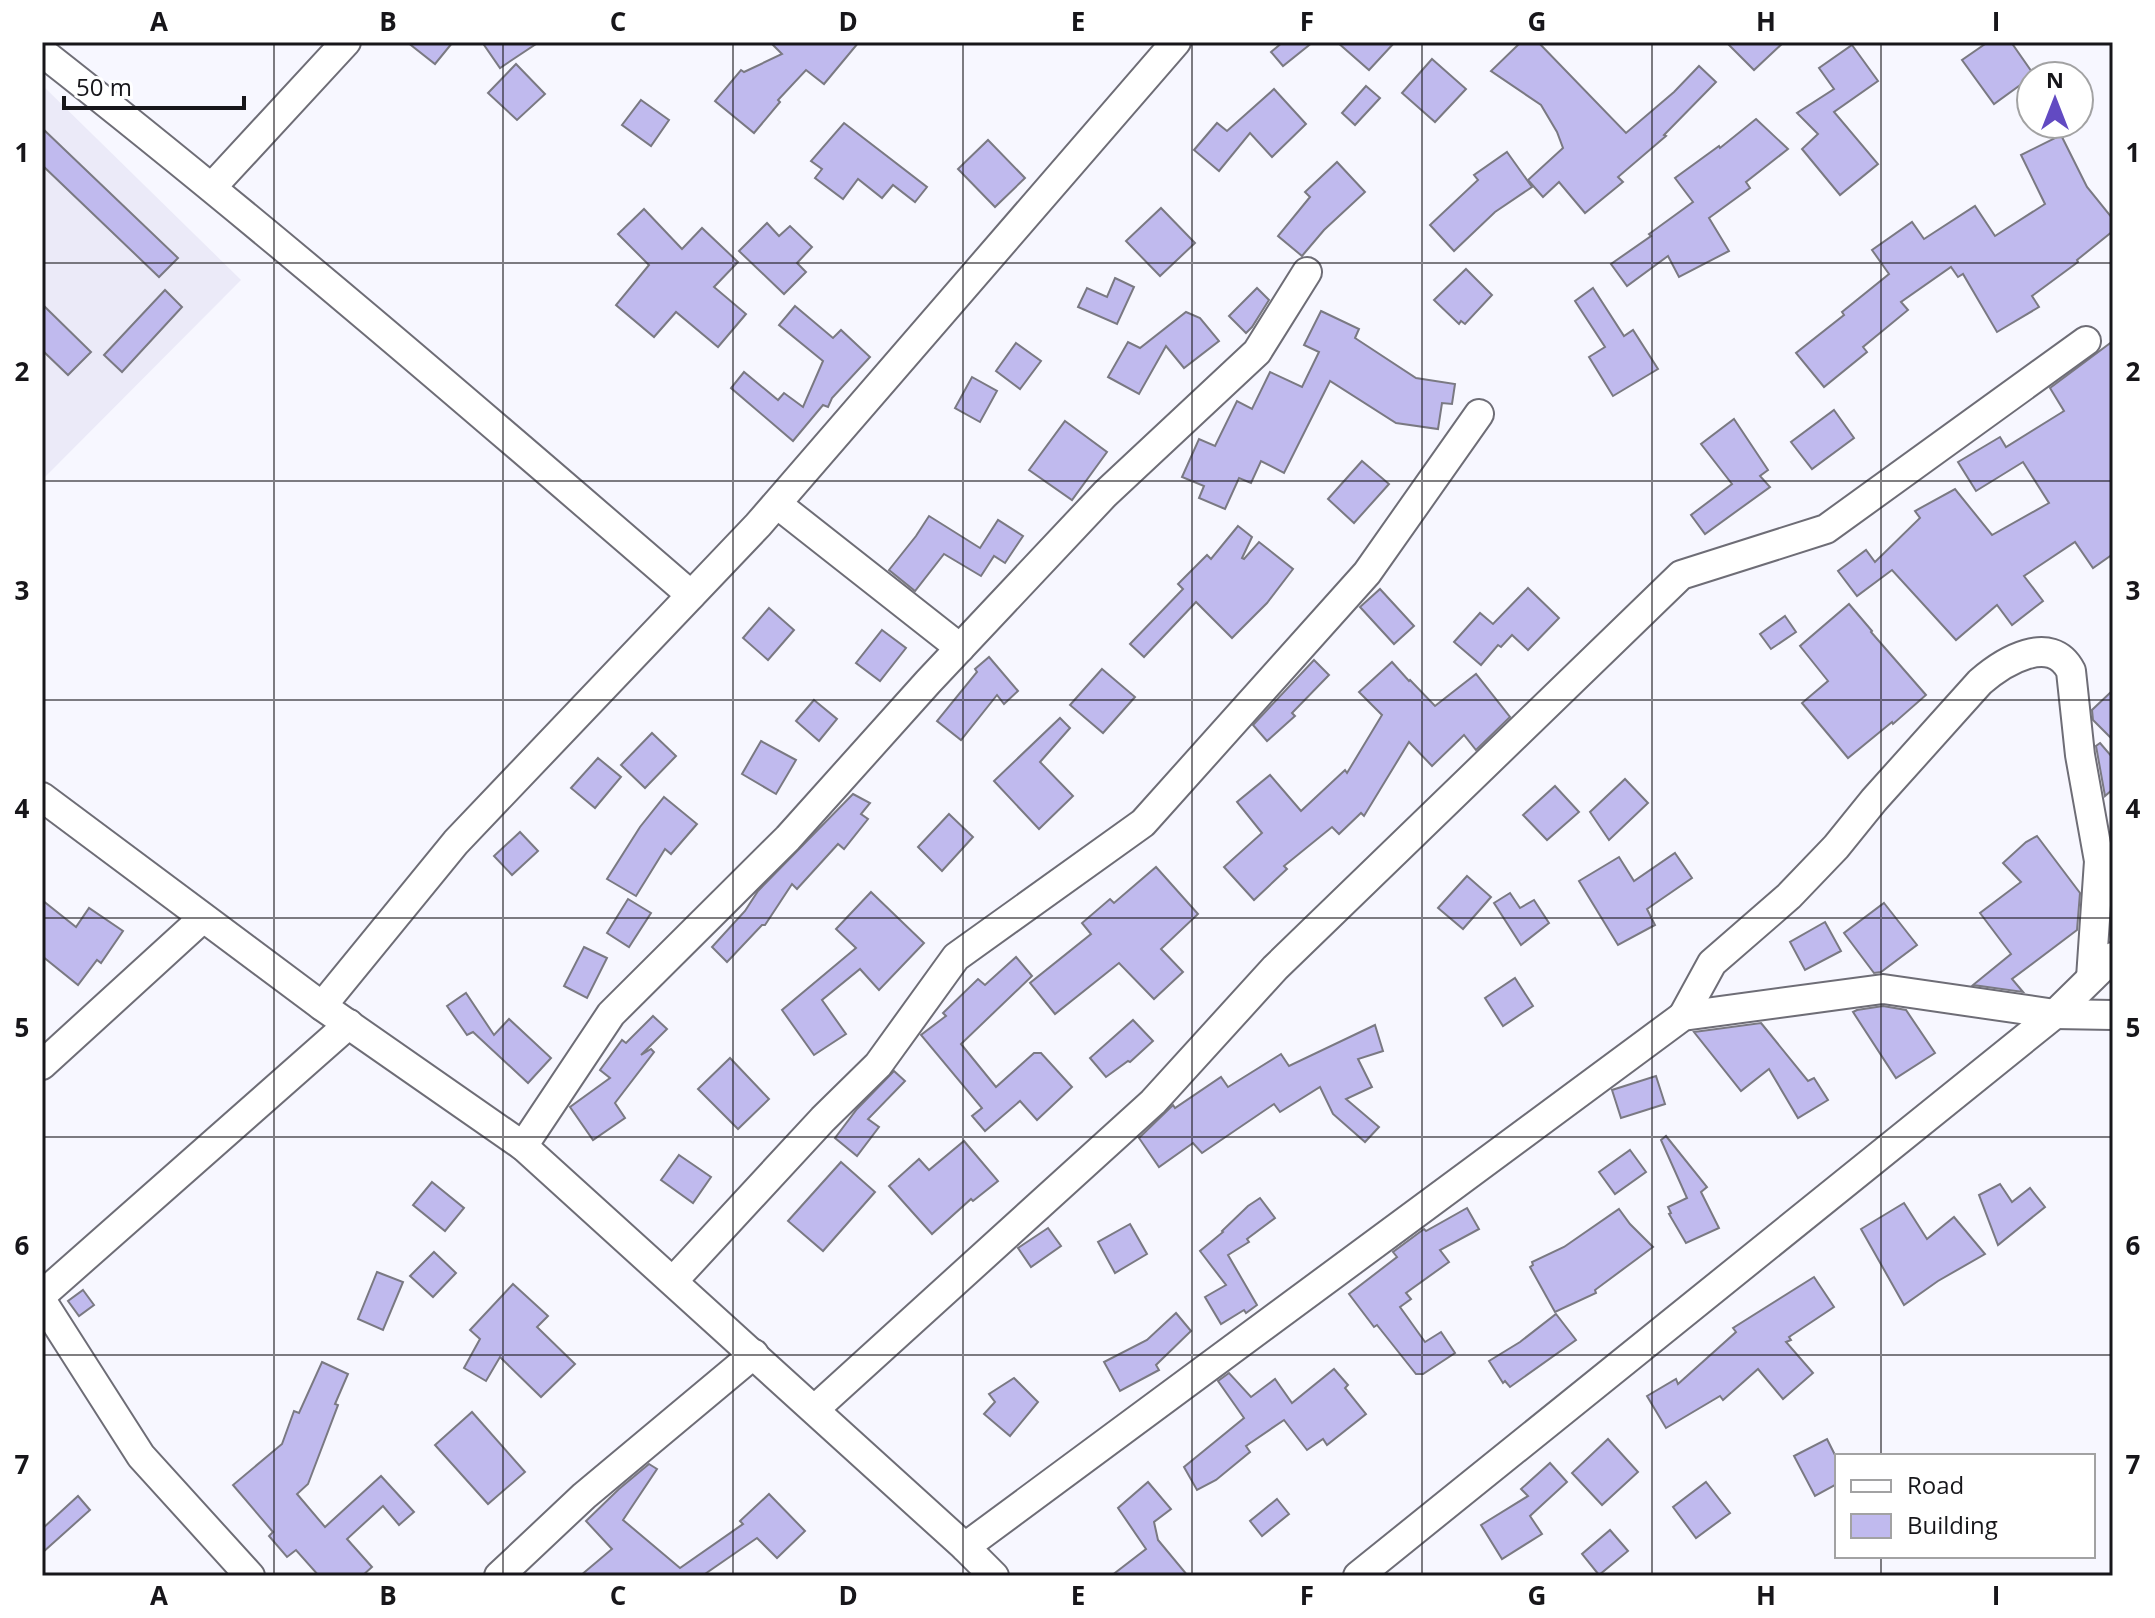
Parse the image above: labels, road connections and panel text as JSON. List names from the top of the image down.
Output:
{
  "legend": ["Road", "Building"],
  "scale_bar": "50 m",
  "north": "top",
  "grid": {
    "columns": [
      "A",
      "B",
      "C",
      "D",
      "E",
      "F",
      "G",
      "H",
      "I"
    ],
    "rows": [
      "1",
      "2",
      "3",
      "4",
      "5",
      "6",
      "7"
    ]
  }
}
